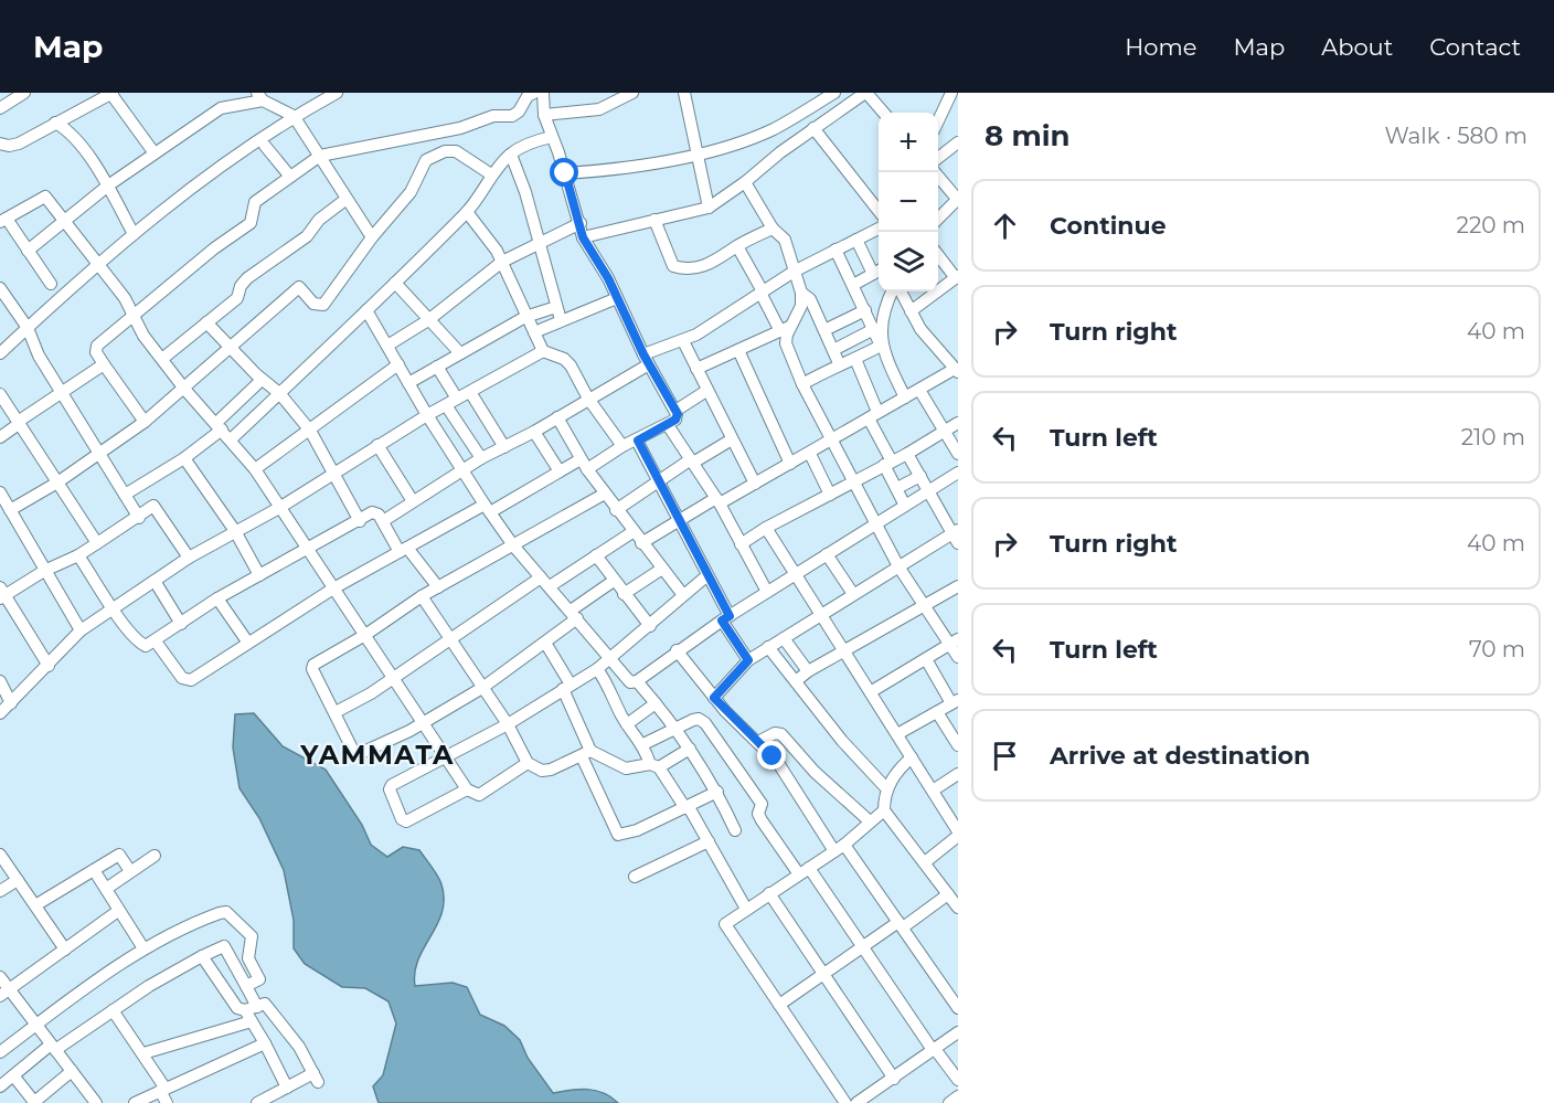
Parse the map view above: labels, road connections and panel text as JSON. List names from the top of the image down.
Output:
{
  "districts": ["YAMMATA"],
  "page": {
    "header": "Map",
    "nav": [
      "Home",
      "Map",
      "About",
      "Contact"
    ],
    "heading": ["8 min", "Walk · 580 m"],
    "map_buttons": ["+", "−"],
    "list": [
      ["Continue", "220 m"],
      ["Turn right", "40 m"],
      ["Turn left", "210 m"],
      ["Turn right", "40 m"],
      ["Turn left", "70 m"],
      "Arrive at destination"
    ]
  }
}
